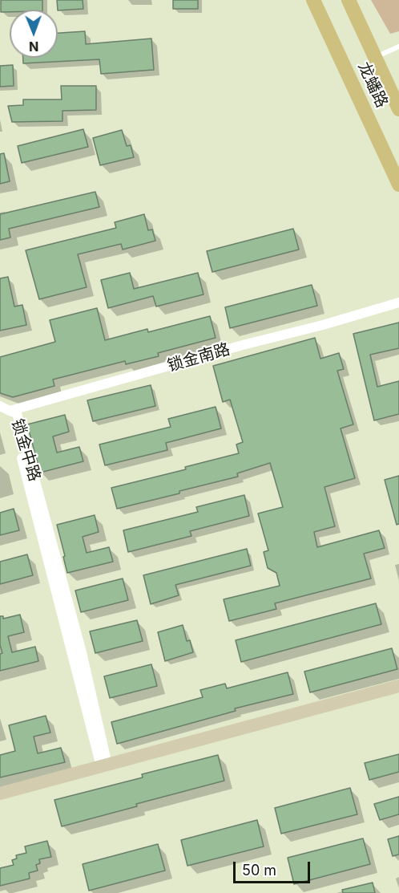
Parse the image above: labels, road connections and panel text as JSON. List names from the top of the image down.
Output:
{
  "streets": {
    "main road": ["龙蟠路"],
    "street": ["锁金南路", "锁金中路"]
  },
  "crossings": [
    ["锁金南路", "锁金中路"]
  ],
  "scale_bar": "50 m",
  "north": "bottom"
}
